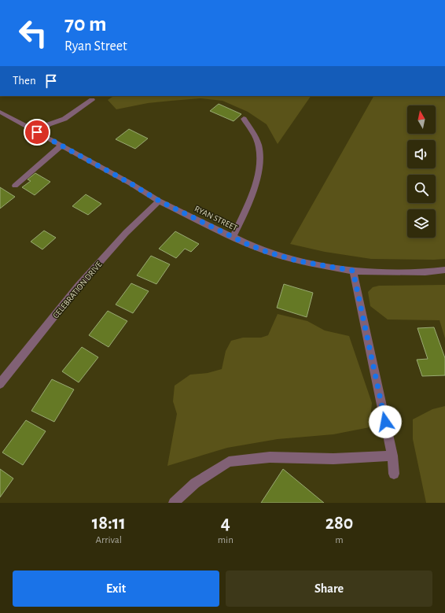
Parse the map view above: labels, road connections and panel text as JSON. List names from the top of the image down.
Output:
{
  "streets": {
    "street": ["RYAN STREET", "CELEBRATION DRIVE"]
  },
  "crossings": [
    ["RYAN STREET", "CELEBRATION DRIVE"]
  ],
  "north": "top",
  "page": {
    "turn": ["70 m", "Ryan Street"],
    "then": "Then",
    "eta": [
      "18:11",
      "Arrival",
      "4",
      "min",
      "280",
      "m"
    ],
    "buttons": ["Exit", "Share"]
  }
}
